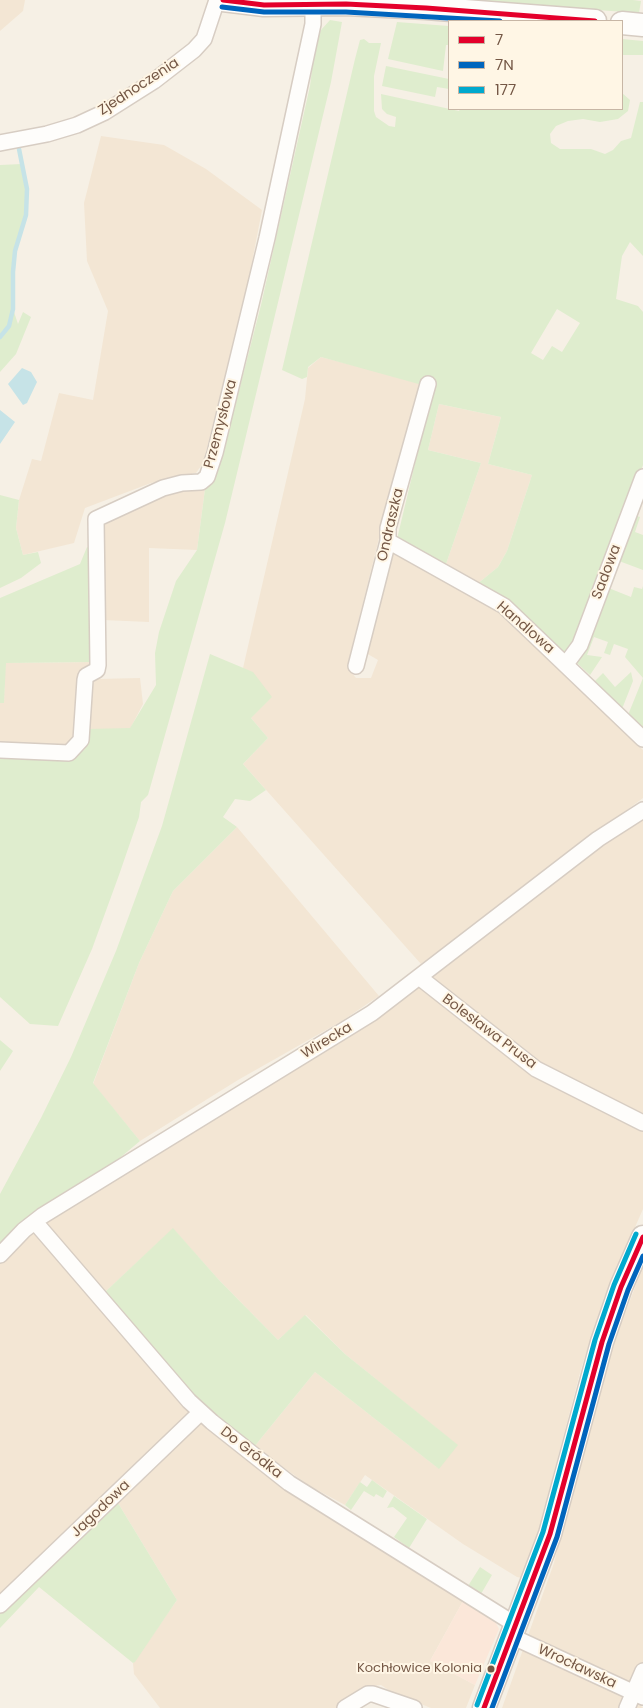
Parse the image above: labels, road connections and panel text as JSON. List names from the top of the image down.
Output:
{
  "streets": {
    "street": [
      "Zjednoczenia",
      "Przemysłowa",
      "Ondraszka",
      "Sadowa",
      "Handlowa",
      "Bolesława Prusa",
      "Wirecka",
      "Do Gródka",
      "Jagodowa",
      "Wrocławska"
    ]
  },
  "crossings": [
    ["Ondraszka", "Handlowa"],
    ["Sadowa", "Handlowa"],
    ["Bolesława Prusa", "Wirecka"],
    ["Wirecka", "Do Gródka"],
    ["Do Gródka", "Jagodowa"],
    ["Do Gródka", "Wrocławska"]
  ],
  "places": ["Kochłowice Kolonia"],
  "lines": ["transit line 7", "transit line 7N", "transit line 177"],
  "legend": ["7", "7N", "177"]
}
